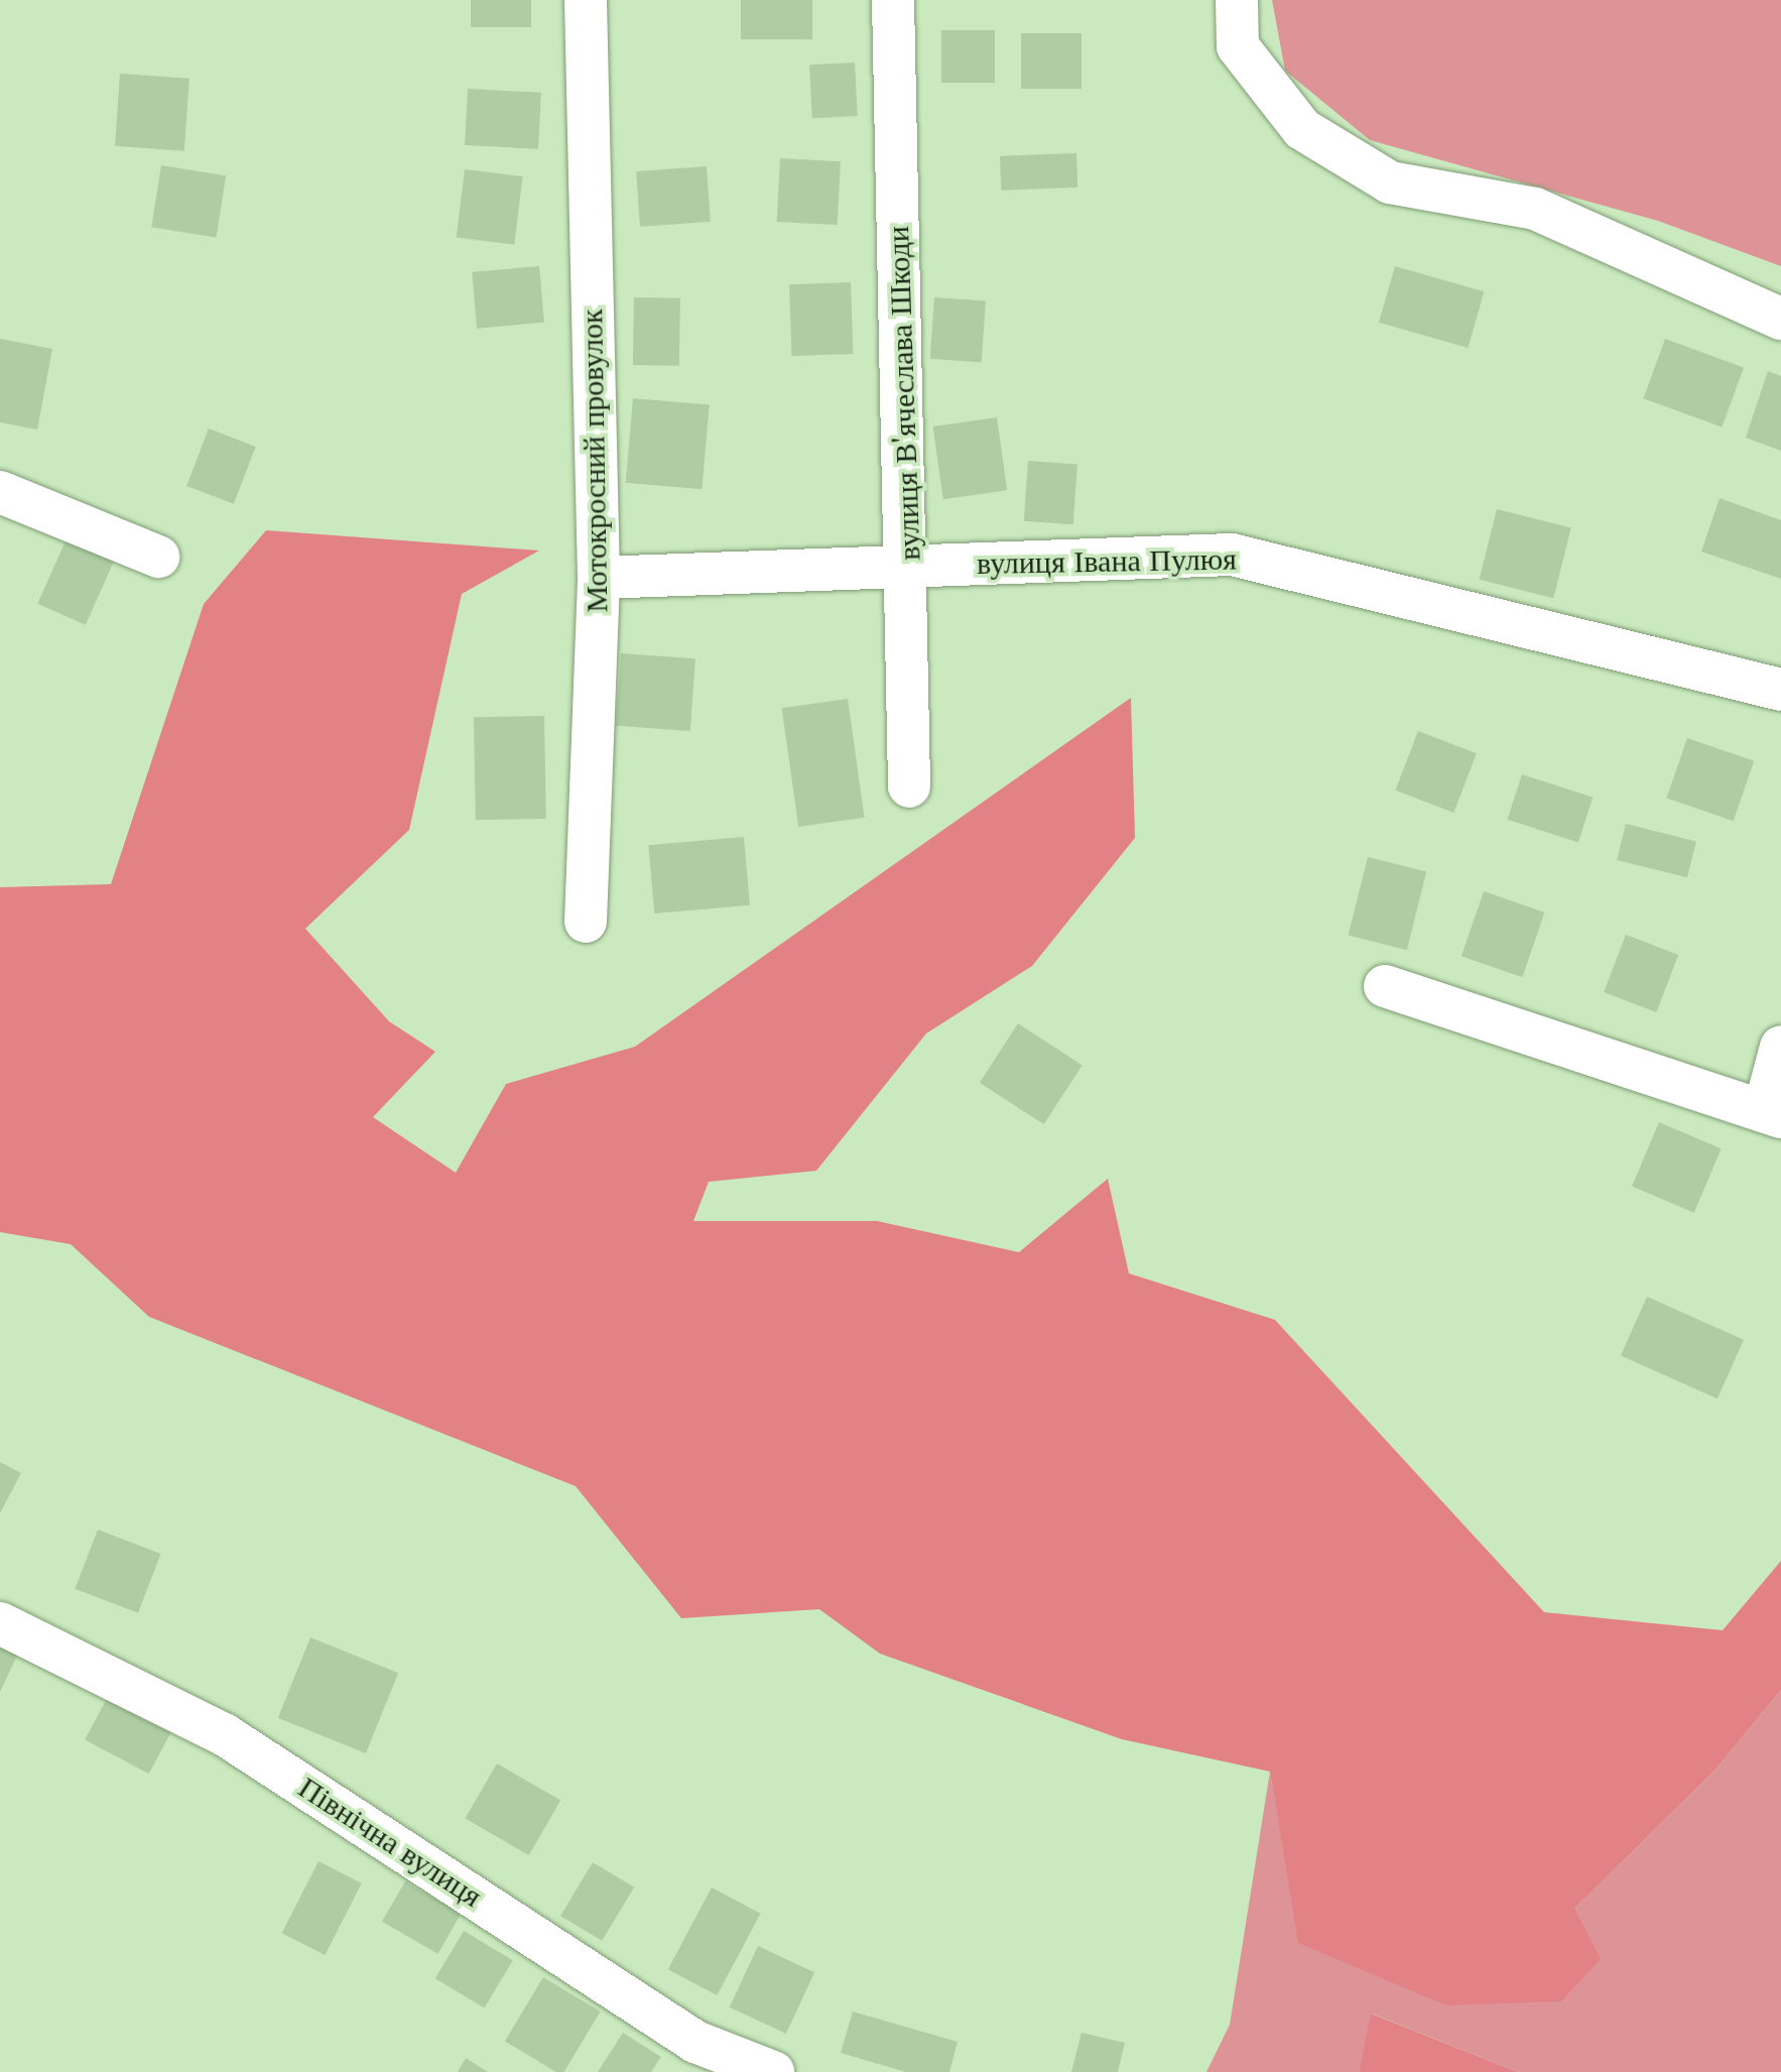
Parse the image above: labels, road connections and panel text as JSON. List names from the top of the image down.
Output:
{
  "streets": {
    "street": [
      "вулиця В'ячеслава Шкоди",
      "Мотокросний провулок",
      "вулиця Івана Пулюя",
      "Північна вулиця"
    ]
  },
  "crossings": [
    ["вулиця В'ячеслава Шкоди", "вулиця Івана Пулюя"],
    ["Мотокросний провулок", "вулиця Івана Пулюя"]
  ]
}
